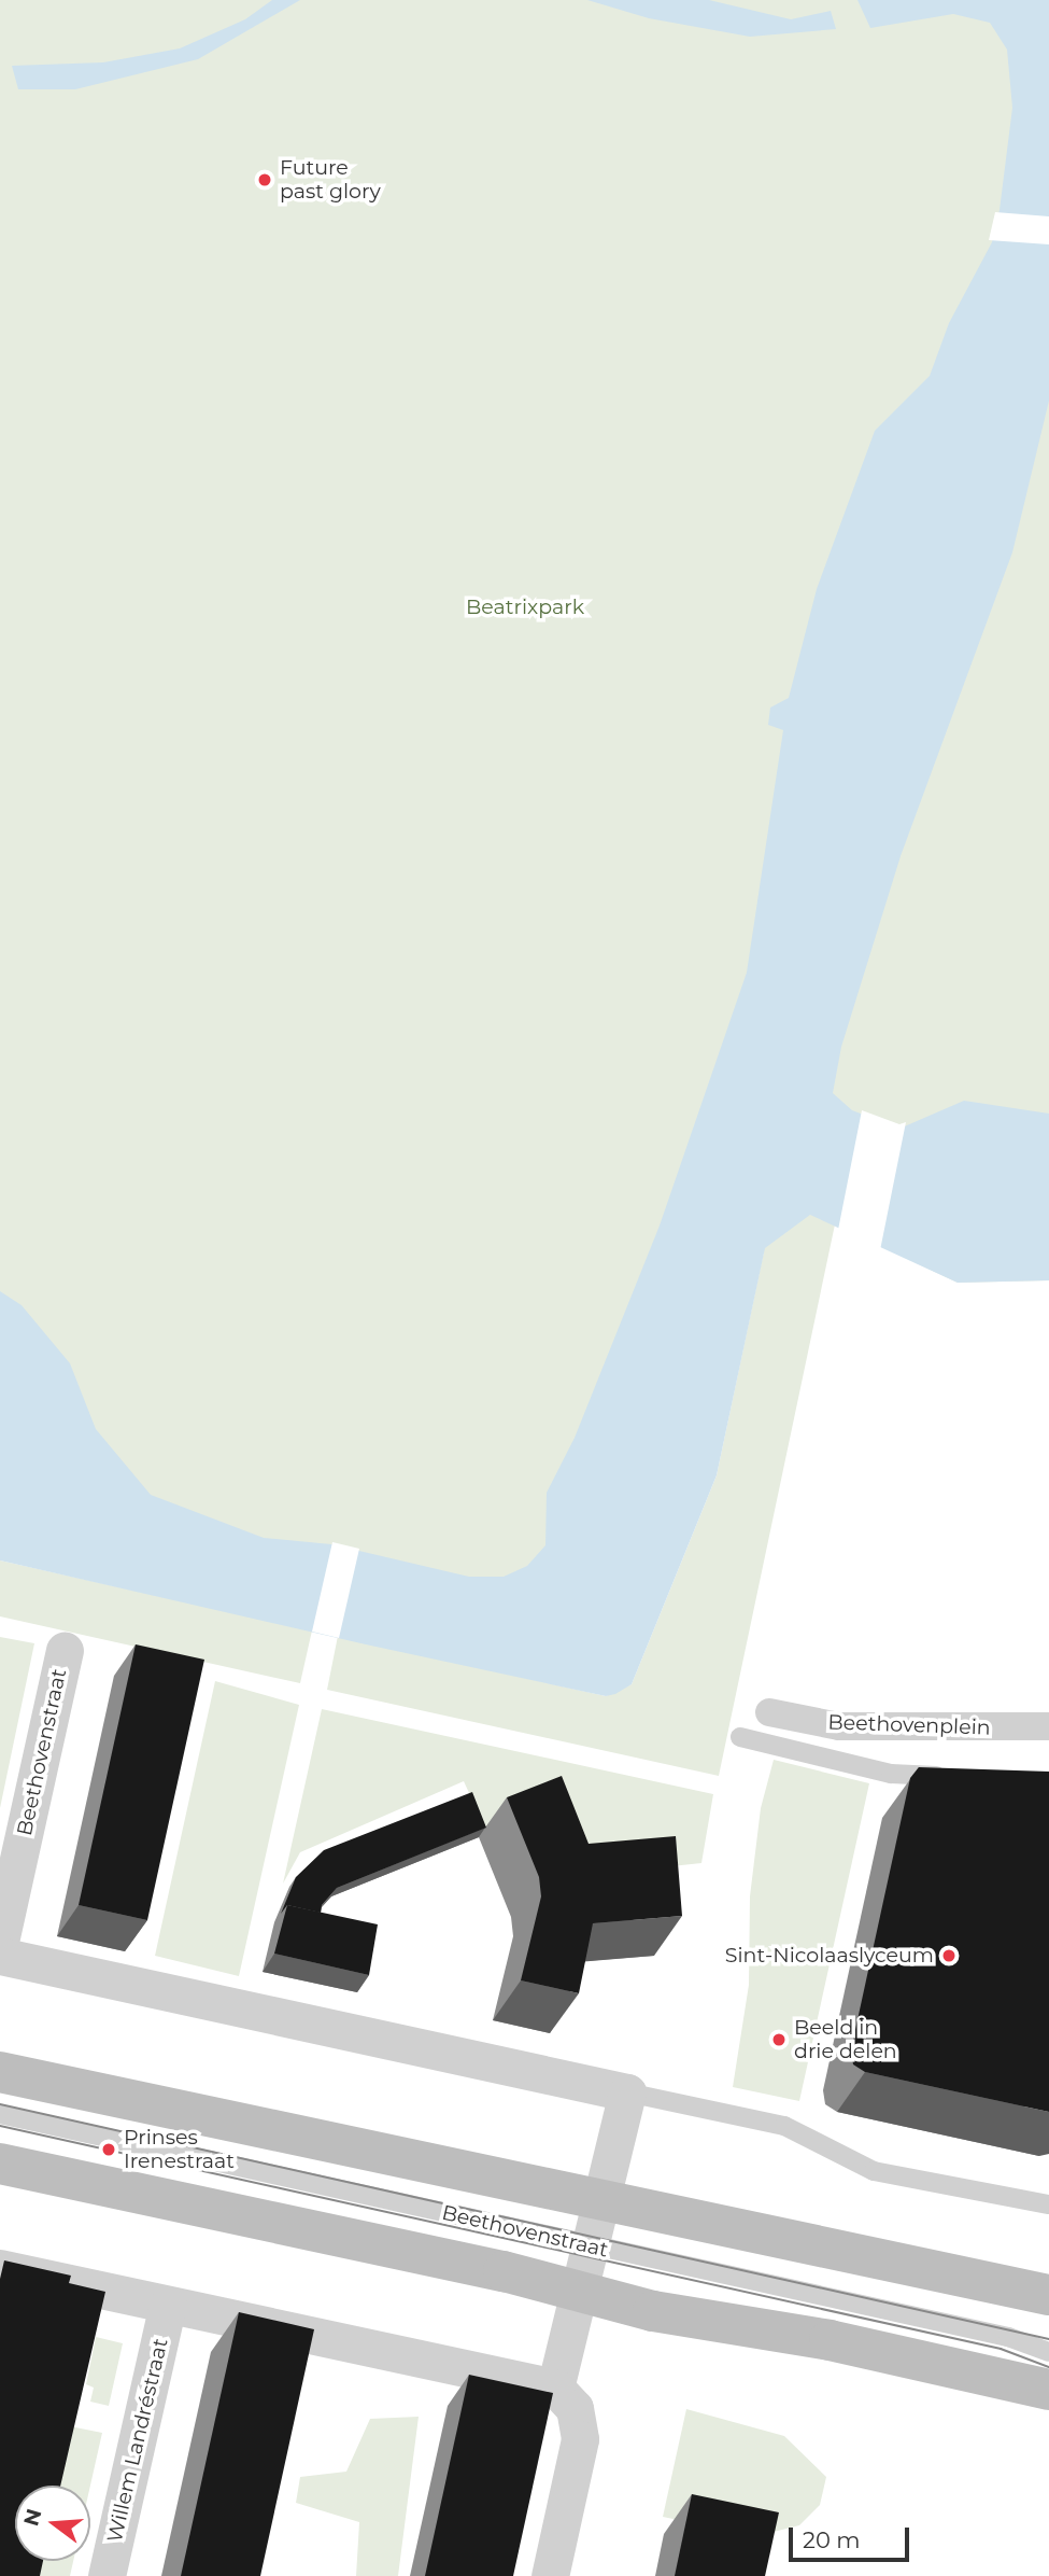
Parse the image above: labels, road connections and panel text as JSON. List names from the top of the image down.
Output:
{
  "streets": {
    "main road": ["Beethovenstraat"],
    "street": ["Beethovenplein", "Willem Landréstraat"]
  },
  "parks": ["Beatrixpark"],
  "places": [
    "Future past glory",
    "Sint-Nicolaaslyceum",
    "Beeld in drie delen",
    "Prinses Irenestraat"
  ],
  "scale_bar": "20 m",
  "north": "left"
}
